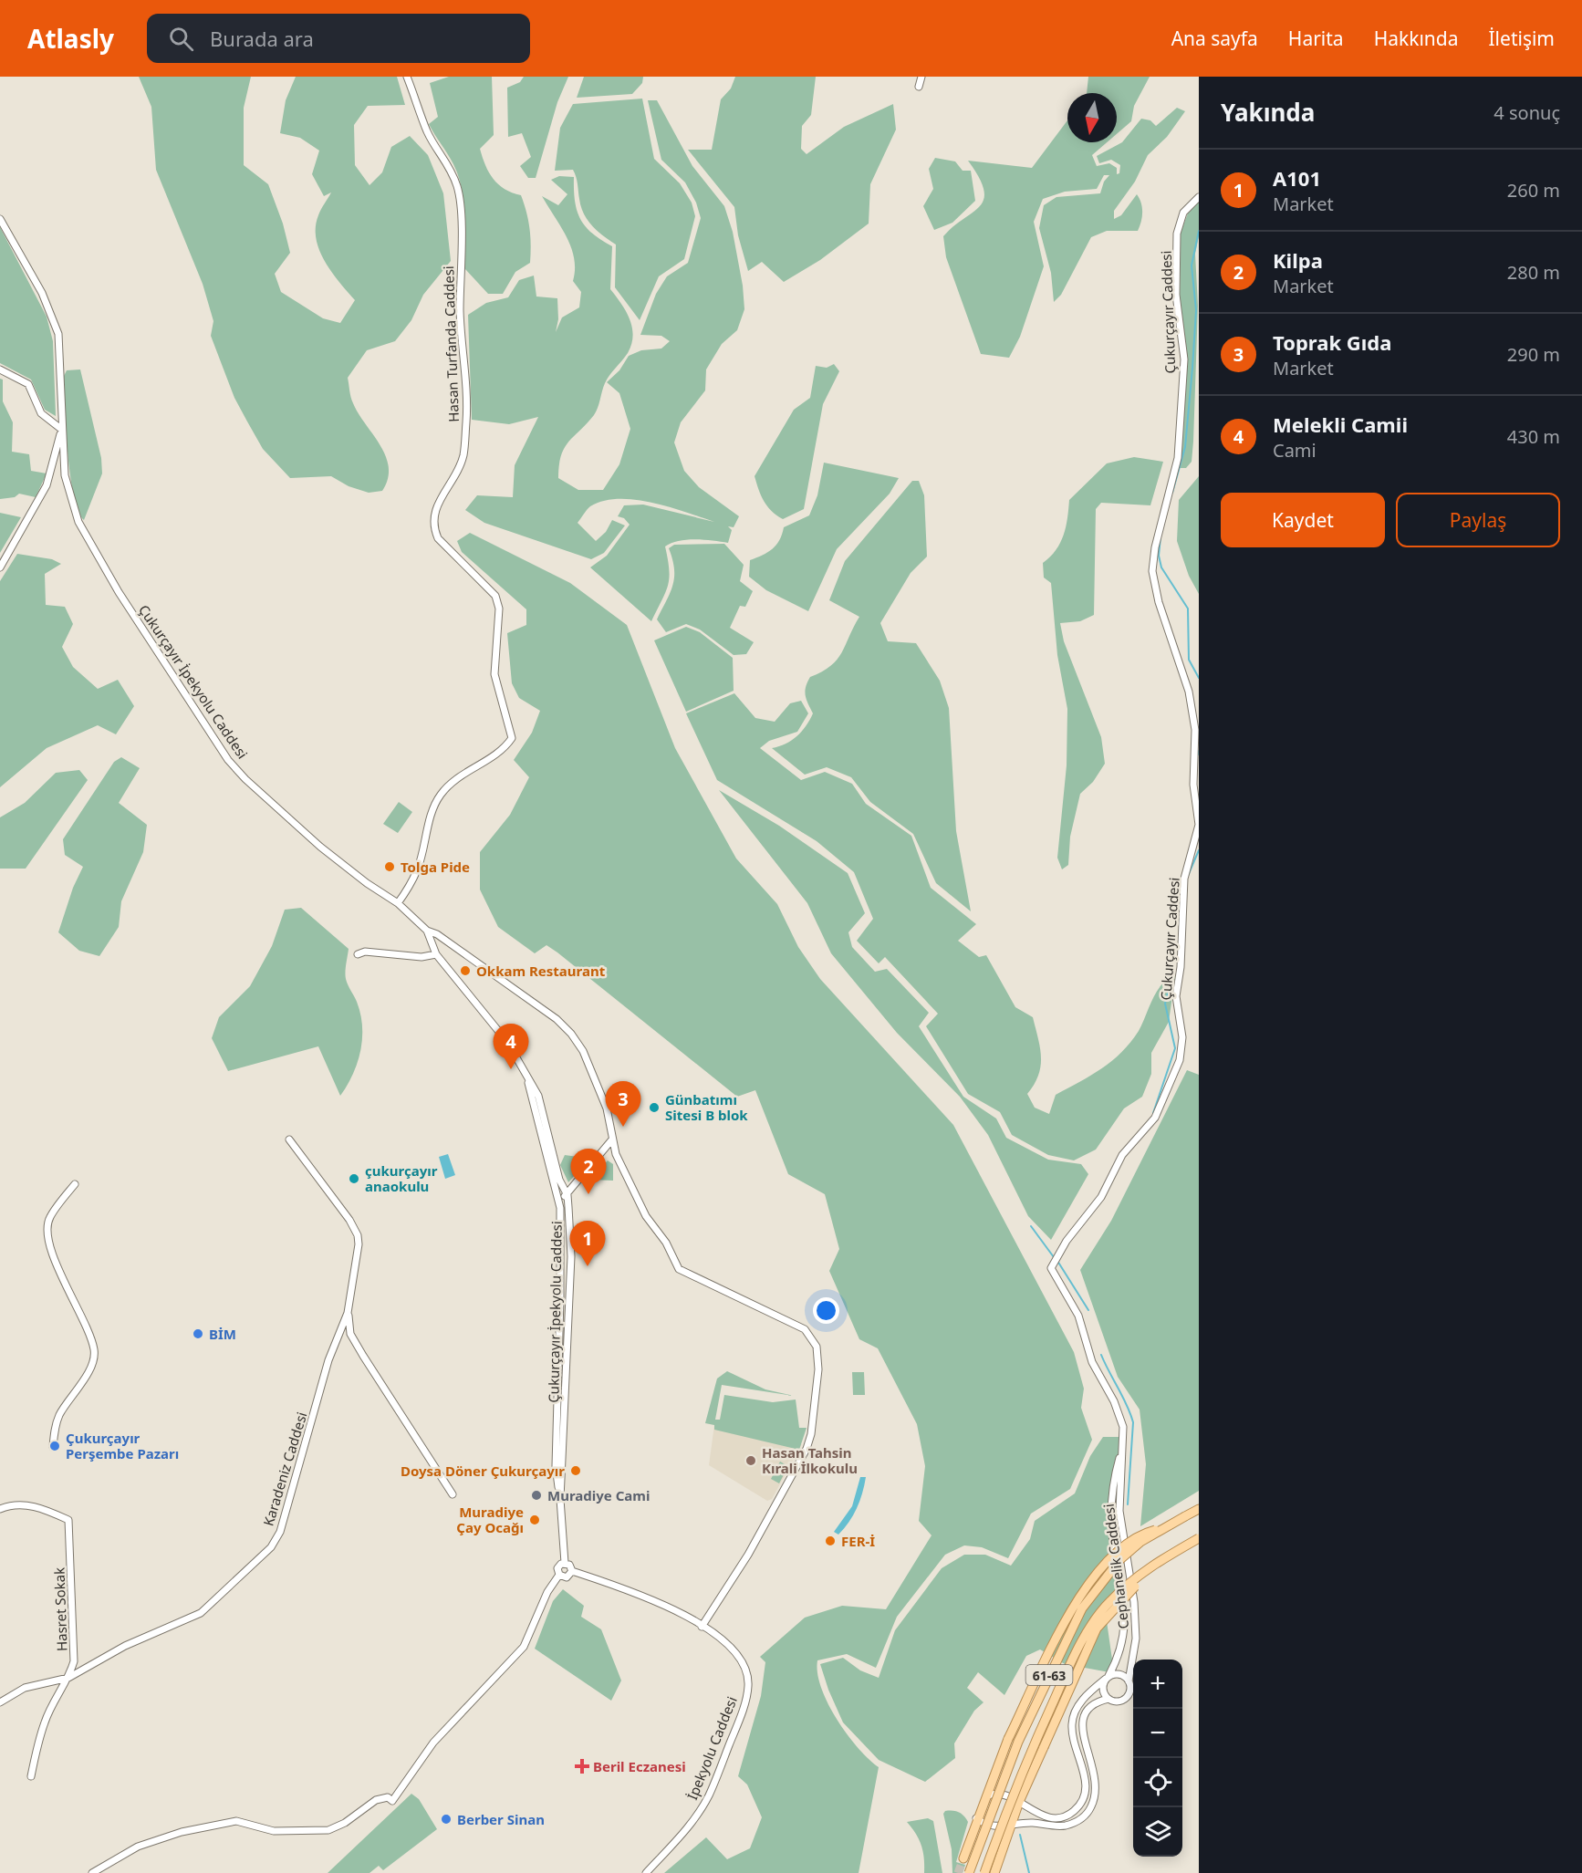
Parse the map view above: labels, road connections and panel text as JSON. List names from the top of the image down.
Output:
{
  "streets": {
    "main road": ["61-63"],
    "street": [
      "Çukurçayır Caddesi",
      "Hasan Turfanda Caddesi",
      "Çukurçayır İpekyolu Caddesi",
      "Karadeniz Caddesi",
      "Cephanelik Caddesi",
      "Hasret Sokak",
      "İpekyolu Caddesi"
    ]
  },
  "crossings": [
    ["Çukurçayır Caddesi", "Cephanelik Caddesi"],
    ["Hasan Turfanda Caddesi", "Çukurçayır İpekyolu Caddesi"],
    ["Çukurçayır İpekyolu Caddesi", "İpekyolu Caddesi"],
    ["Karadeniz Caddesi", "Hasret Sokak"]
  ],
  "places": {
    "other": [
      "Tolga Pide",
      "Okkam Restaurant",
      "Günbatımı Sitesi B blok",
      "çukurçayır anaokulu",
      "BİM",
      "Çukurçayır Perşembe Pazarı",
      "Hasan Tahsin Kırali İlkokulu",
      "Doysa Döner Çukurçayır",
      "Muradiye Cami",
      "Muradiye Çay Ocağı",
      "FER-İ",
      "Berber Sinan"
    ],
    "health": ["Beril Eczanesi"]
  },
  "north": "bottom",
  "page": {
    "header": "Atlasly",
    "search": "Burada ara",
    "nav": [
      "Ana sayfa",
      "Harita",
      "Hakkında",
      "İletişim"
    ],
    "heading": ["Yakında", "4 sonuç"],
    "list": [
      {
        "mark": "1",
        "name": "A101",
        "note": "Market",
        "value": "260 m"
      },
      {
        "mark": "2",
        "name": "Kilpa",
        "note": "Market",
        "value": "280 m"
      },
      {
        "mark": "3",
        "name": "Toprak Gıda",
        "note": "Market",
        "value": "290 m"
      },
      {
        "mark": "4",
        "name": "Melekli Camii",
        "note": "Cami",
        "value": "430 m"
      }
    ],
    "buttons": ["Kaydet", "Paylaş"],
    "pins": [
      "4",
      "3",
      "2",
      "1"
    ],
    "map_buttons": ["+", "−"]
  }
}
